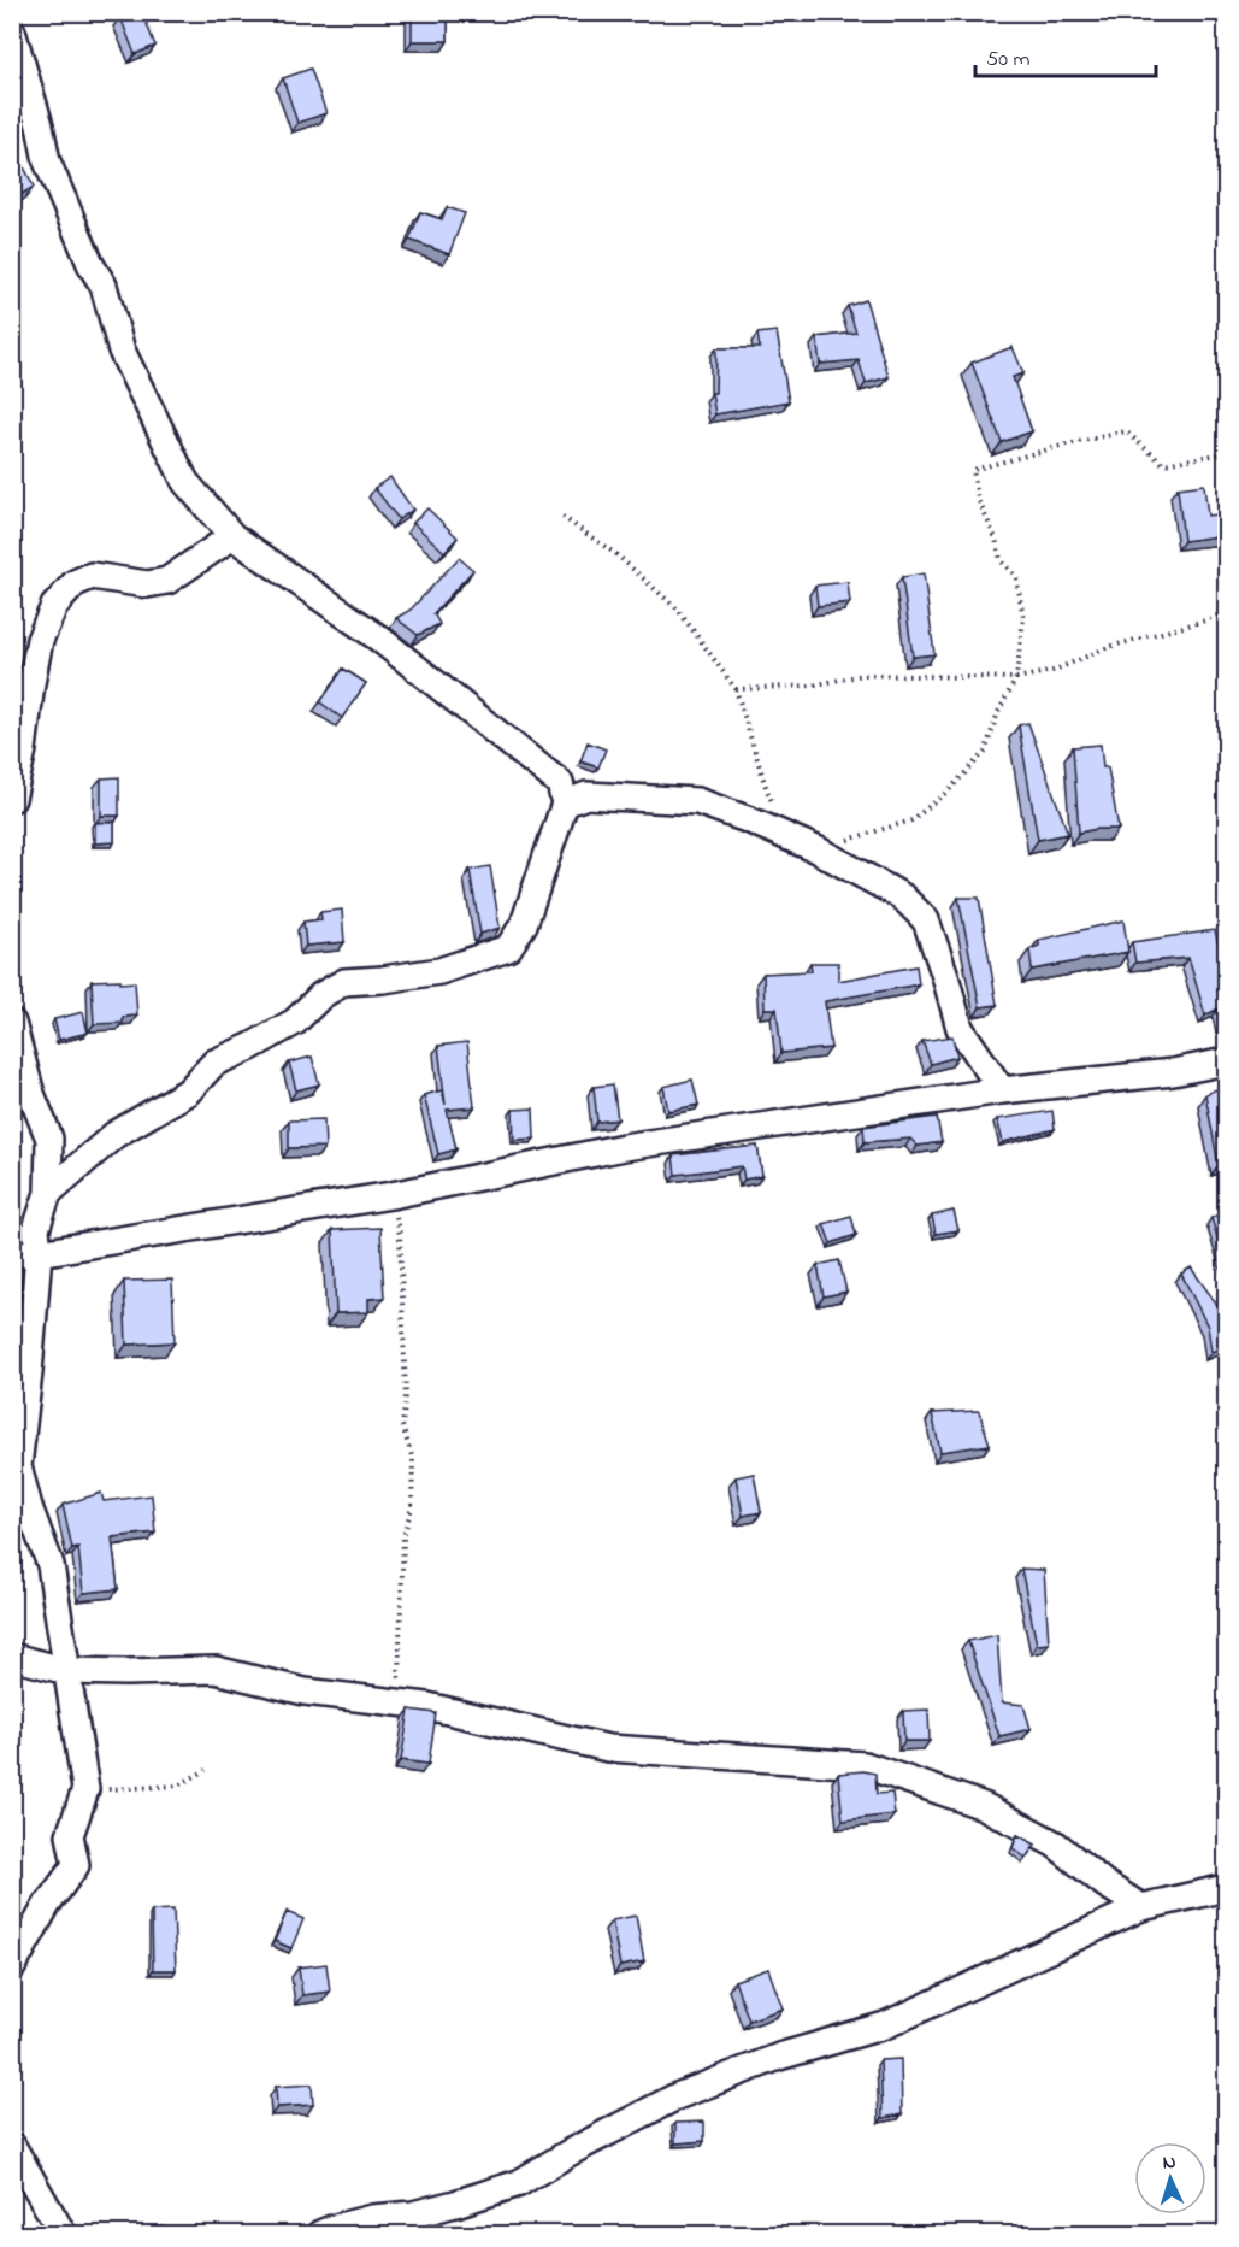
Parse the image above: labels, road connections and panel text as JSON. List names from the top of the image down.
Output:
{
  "scale_bar": "50 m",
  "north": "top"
}
